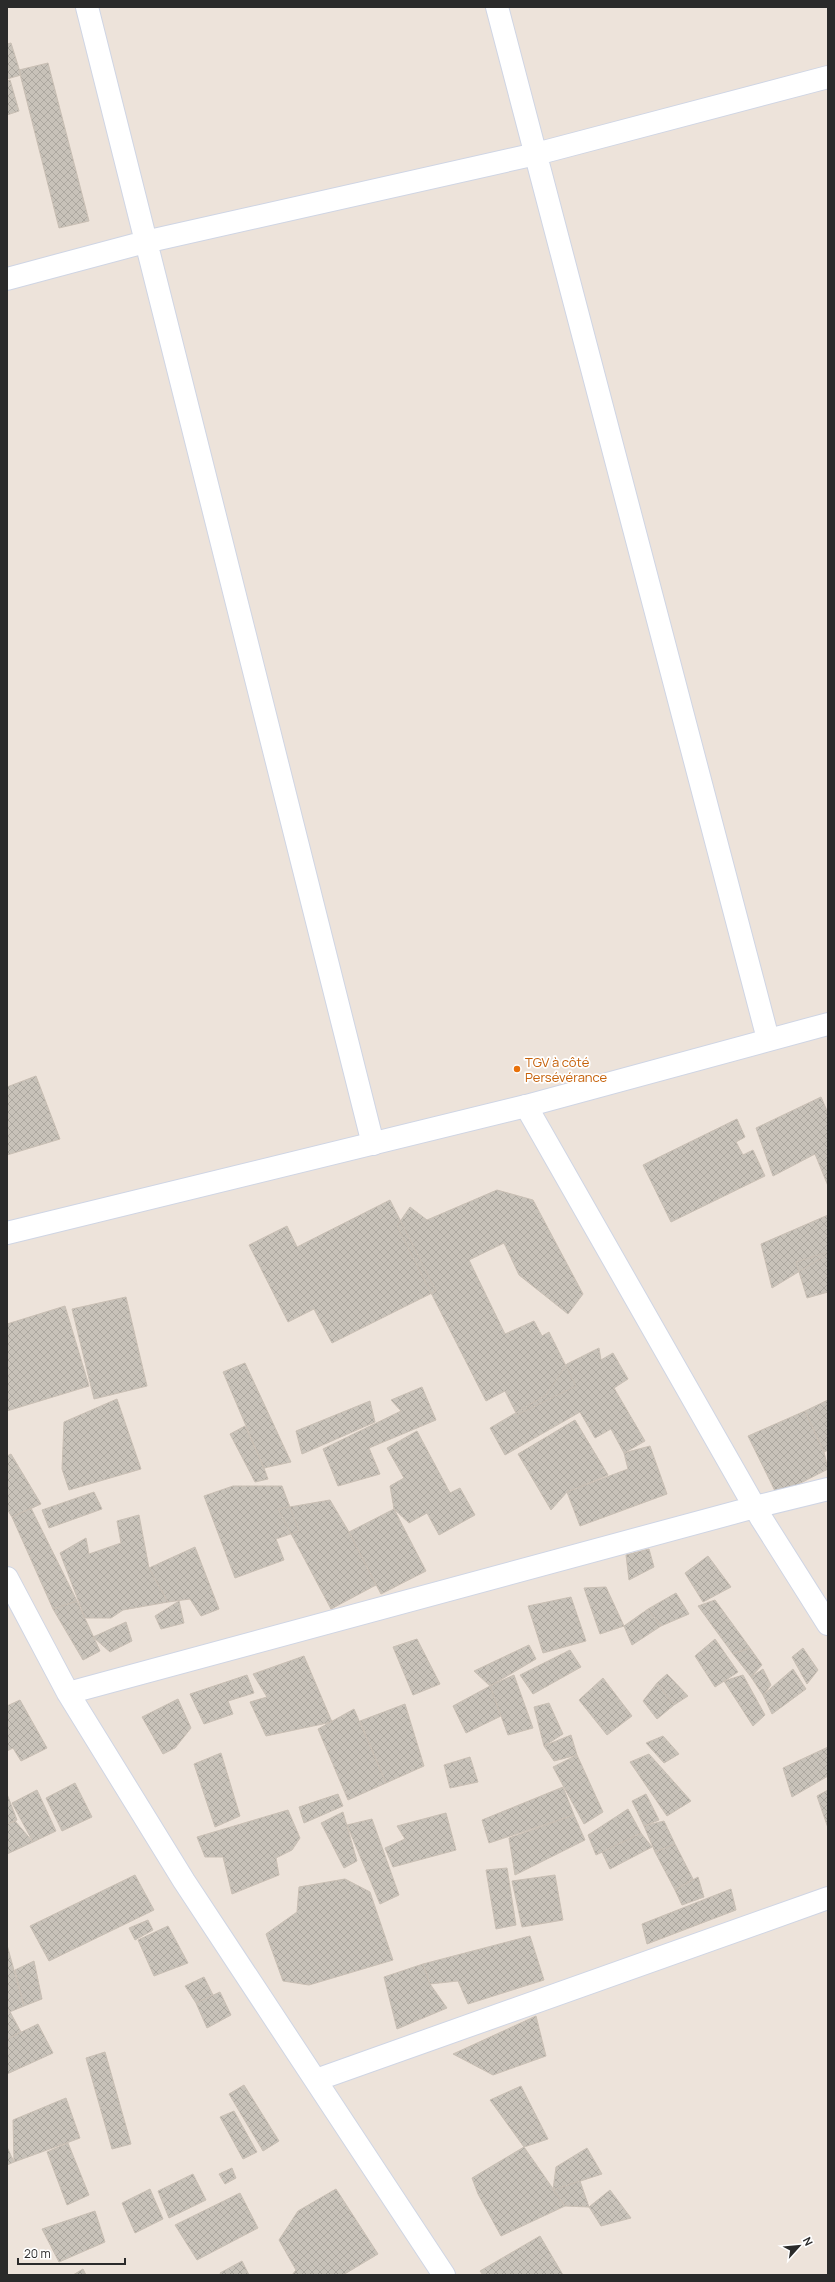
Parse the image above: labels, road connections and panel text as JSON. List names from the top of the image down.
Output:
{
  "places": ["TGV à côté Persévérance"],
  "scale_bar": "20 m",
  "north": "top right"
}
